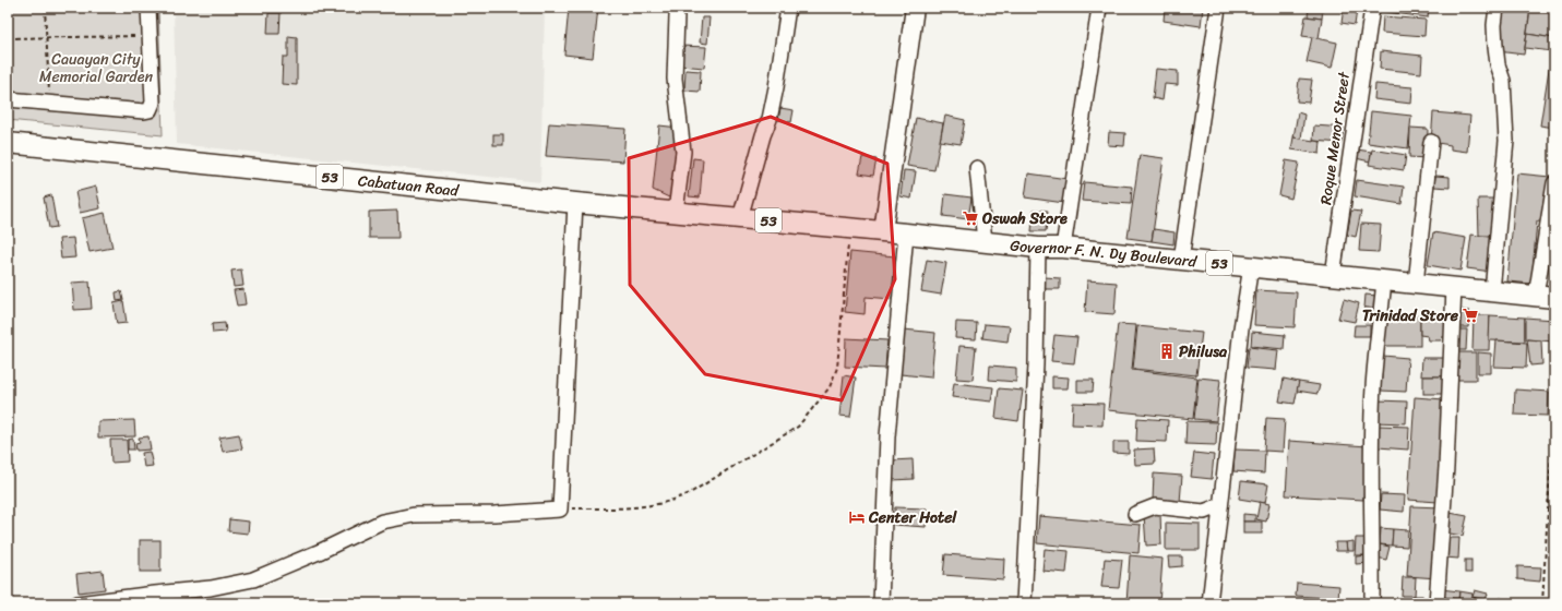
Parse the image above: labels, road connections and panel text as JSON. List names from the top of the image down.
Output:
{
  "streets": {
    "highway": ["53", "Cabatuan Road", "Governor F. N. Dy Boulevard"],
    "street": ["Roque Menor Street"]
  },
  "crossings": [
    ["Roque Menor Street", "Governor F. N. Dy Boulevard"],
    ["Cabatuan Road", "Governor F. N. Dy Boulevard"]
  ],
  "parks": ["Cauayan City Memorial Garden"],
  "places": {
    "supermarket": ["Oswah Store", "Trinidad Store"],
    "building": ["Philusa"],
    "hotel": ["Center Hotel"]
  }
}
